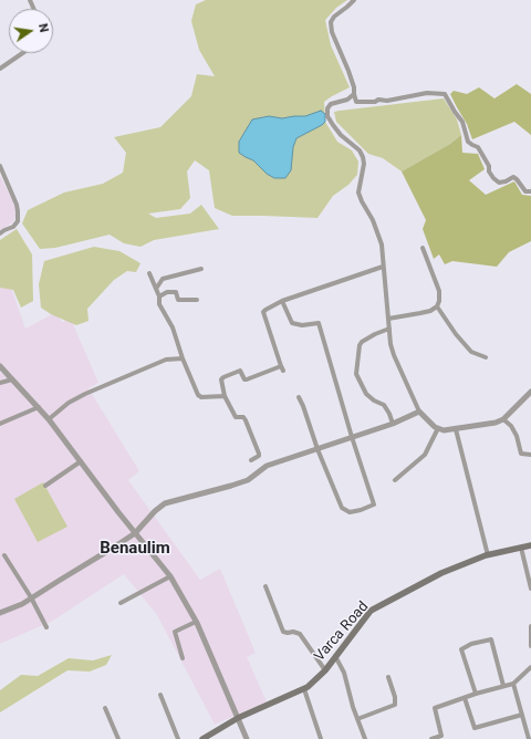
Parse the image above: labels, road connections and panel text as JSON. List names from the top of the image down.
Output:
{
  "streets": {
    "main road": ["Varca Road"]
  },
  "districts": ["Benaulim"],
  "north": "right"
}
